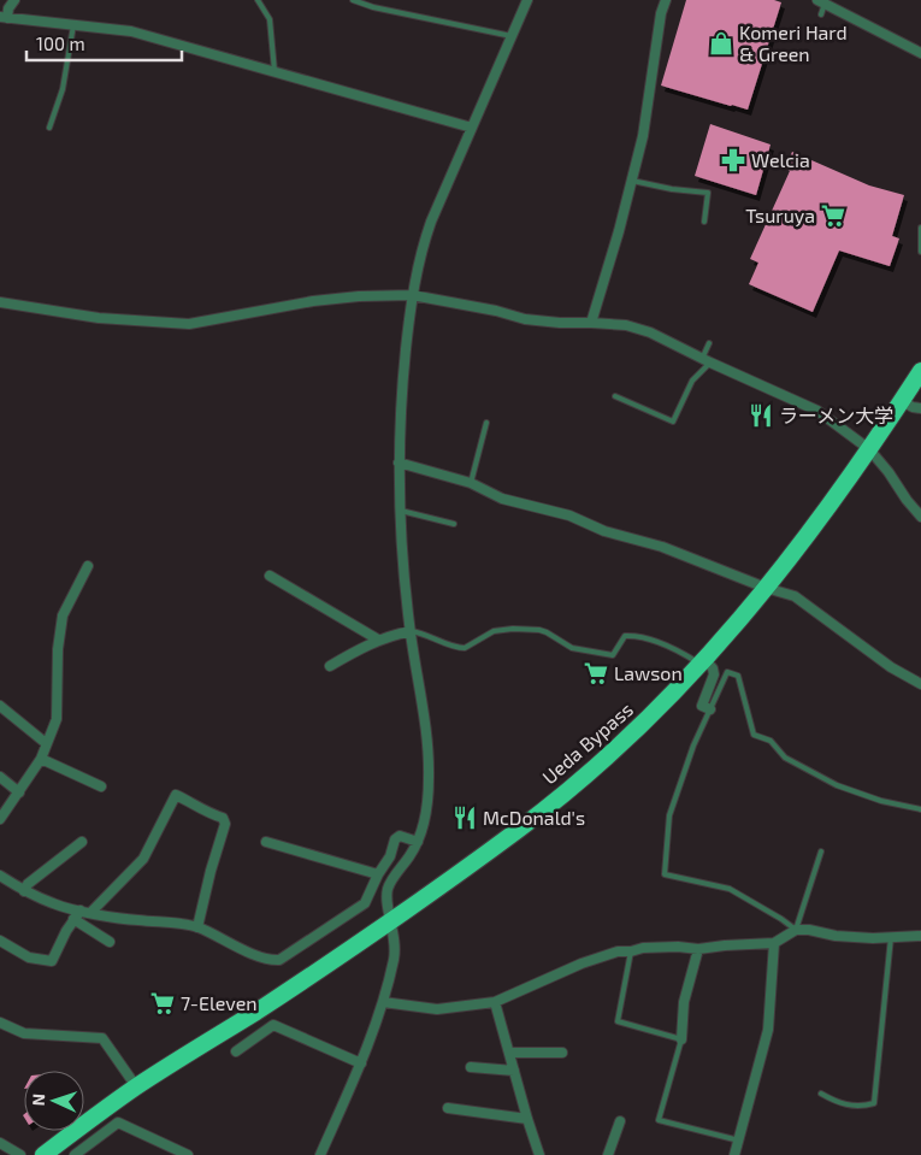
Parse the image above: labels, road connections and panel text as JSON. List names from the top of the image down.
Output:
{
  "streets": {
    "highway": ["Ueda Bypass"]
  },
  "places": {
    "shop": ["Komeri Hard & Green"],
    "pharmacy": ["Welcia"],
    "supermarket": ["Tsuruya", "Lawson", "7-Eleven"],
    "restaurant": ["ラーメン大学", "McDonald's"]
  },
  "scale_bar": "100 m",
  "north": "left"
}
